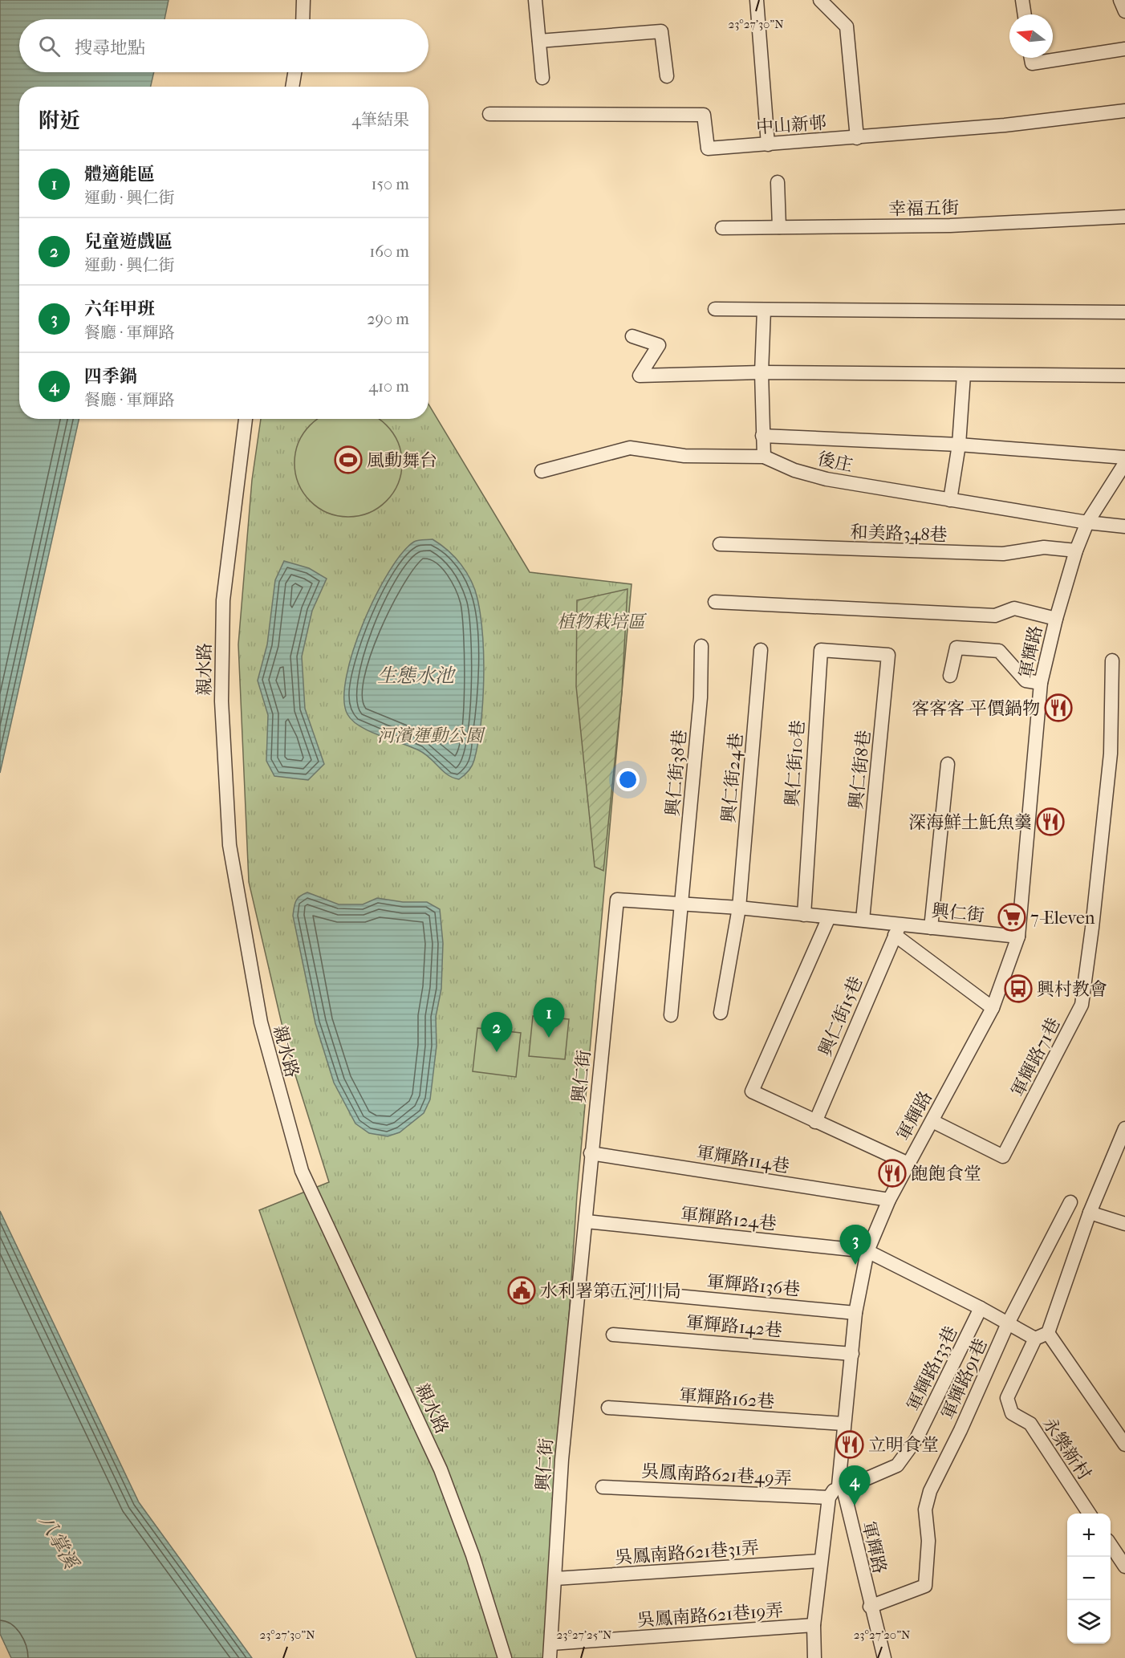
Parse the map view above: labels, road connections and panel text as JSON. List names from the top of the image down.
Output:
{
  "streets": {
    "street": [
      "中山新邨",
      "幸福五街",
      "後庄",
      "和美路348巷",
      "軍輝路",
      "親水路",
      "興仁街10巷",
      "興仁街8巷",
      "興仁街38巷",
      "興仁街24巷",
      "興仁街",
      "興仁街15巷",
      "軍輝路71巷",
      "軍輝路114巷",
      "軍輝路124巷",
      "軍輝路136巷",
      "軍輝路142巷",
      "軍輝路133巷",
      "軍輝路91巷",
      "軍輝路162巷",
      "永樂新村",
      "吳鳳南路621巷49弄",
      "吳鳳南路621巷31弄",
      "吳鳳南路621巷19弄"
    ]
  },
  "crossings": [
    ["後庄", "軍輝路"],
    ["和美路348巷", "軍輝路"],
    ["軍輝路", "興仁街"],
    ["軍輝路", "軍輝路71巷"],
    ["軍輝路", "軍輝路114巷"],
    ["軍輝路", "軍輝路124巷"],
    ["軍輝路", "軍輝路136巷"],
    ["軍輝路", "軍輝路142巷"],
    ["軍輝路", "軍輝路133巷"],
    ["軍輝路", "軍輝路91巷"],
    ["軍輝路", "軍輝路162巷"],
    ["興仁街10巷", "興仁街8巷"],
    ["興仁街10巷", "興仁街"],
    ["興仁街8巷", "興仁街"],
    ["興仁街38巷", "興仁街"],
    ["興仁街24巷", "興仁街"],
    ["興仁街", "興仁街15巷"],
    ["興仁街", "軍輝路114巷"],
    ["興仁街", "軍輝路124巷"],
    ["興仁街", "吳鳳南路621巷31弄"],
    ["興仁街", "吳鳳南路621巷19弄"],
    ["軍輝路124巷", "軍輝路91巷"],
    ["軍輝路133巷", "軍輝路91巷"],
    ["軍輝路91巷", "永樂新村"]
  ],
  "water": ["生態水池", "八掌溪"],
  "parks": ["植物栽培區", "河濱運動公園"],
  "places": {
    "sports": ["風動舞台"],
    "restaurant": [
      "客客客-平價鍋物",
      "深海鮮土魠魚羹",
      "飽飽食堂",
      "立明食堂"
    ],
    "supermarket": ["7-Eleven"],
    "bus stop": ["興村教會"],
    "public building": ["水利署第五河川局"]
  },
  "north": "left",
  "page": {
    "search": "搜尋地點",
    "heading": ["附近", "4筆結果"],
    "list": [
      {
        "mark": "1",
        "name": "體適能區",
        "note": "運動 · 興仁街",
        "value": "150 m"
      },
      {
        "mark": "2",
        "name": "兒童遊戲區",
        "note": "運動 · 興仁街",
        "value": "160 m"
      },
      {
        "mark": "3",
        "name": "六年甲班",
        "note": "餐廳 · 軍輝路",
        "value": "290 m"
      },
      {
        "mark": "4",
        "name": "四季鍋",
        "note": "餐廳 · 軍輝路",
        "value": "410 m"
      }
    ],
    "pins": [
      "1",
      "2",
      "3",
      "4"
    ],
    "map_buttons": ["+", "−"]
  },
  "coordinates": ["23°27'30\"N", "23°27'25\"N", "23°27'20\"N"]
}
